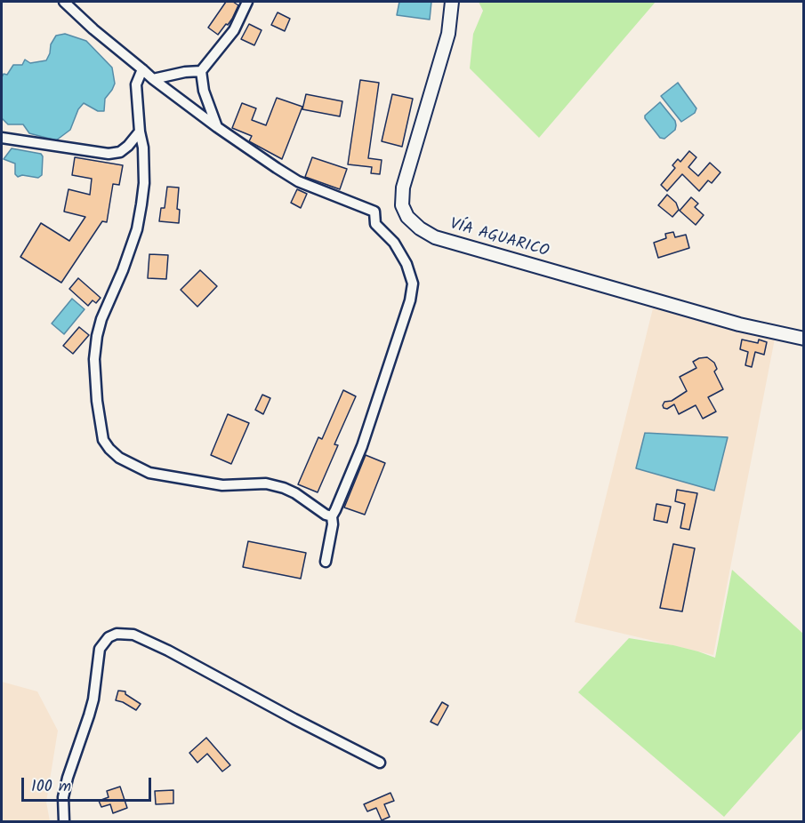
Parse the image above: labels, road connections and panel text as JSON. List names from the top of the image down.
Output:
{
  "streets": {
    "street": ["VÍA AGUARICO"]
  },
  "scale_bar": "100 m"
}
